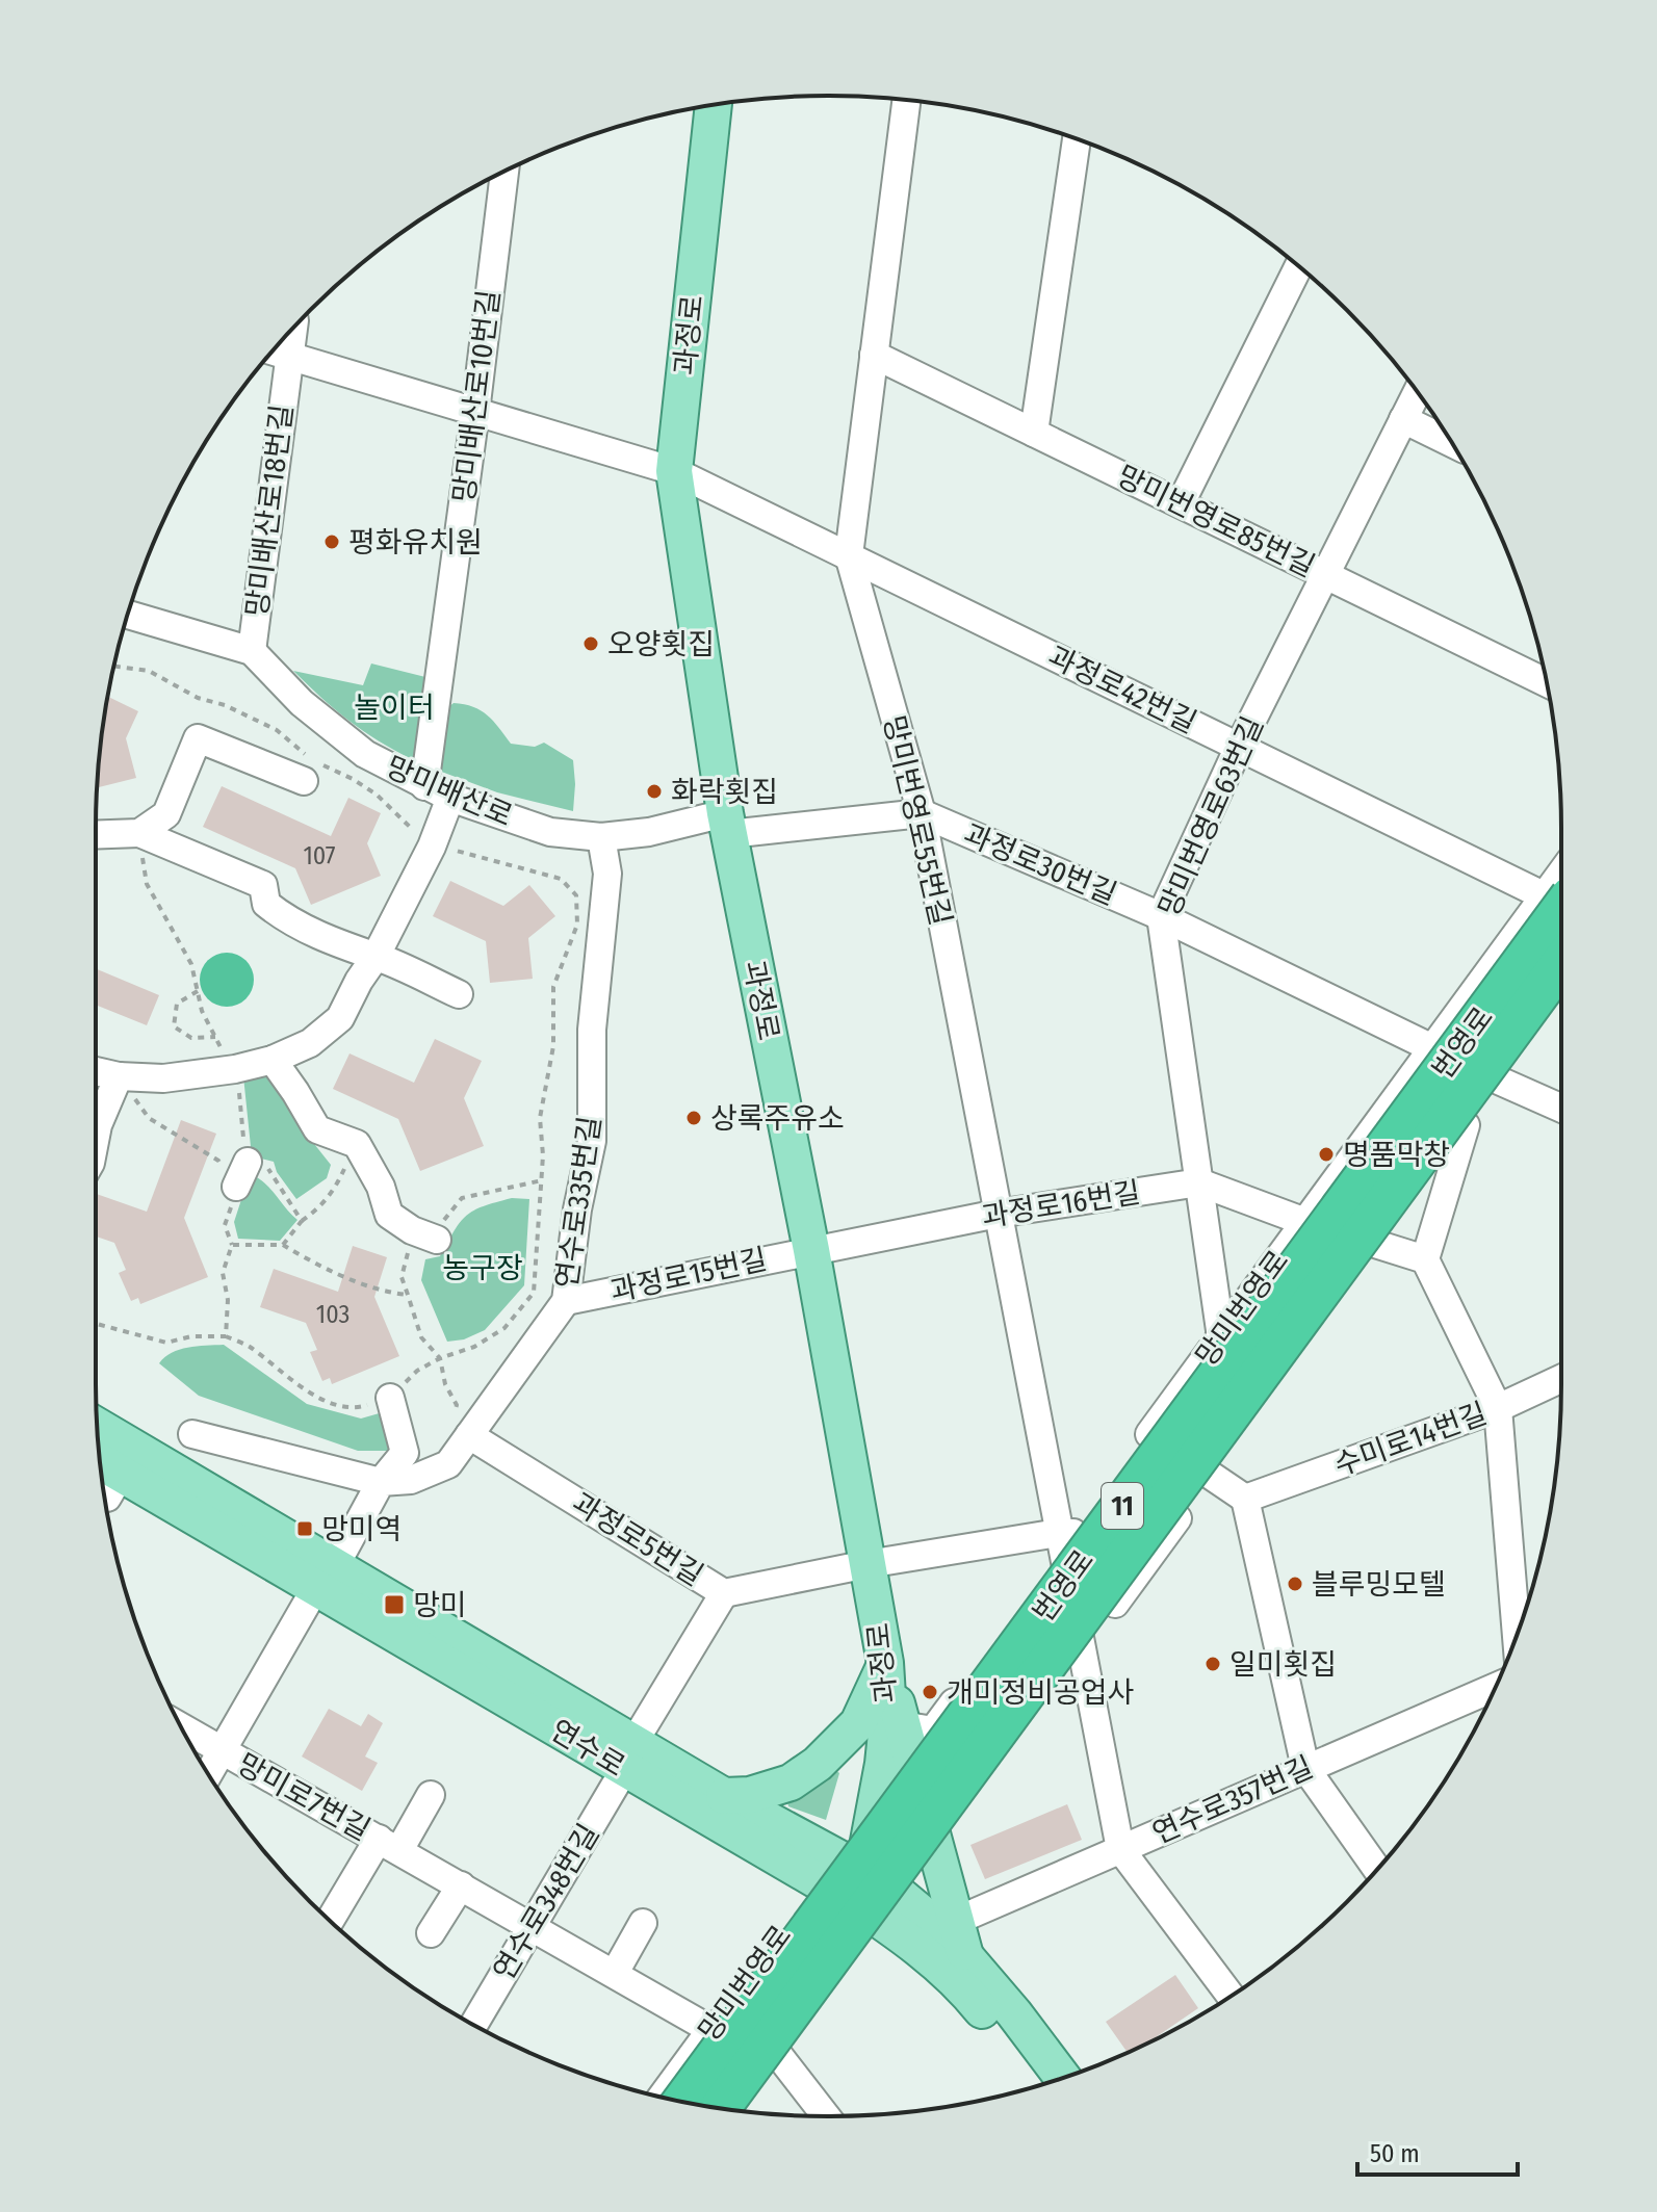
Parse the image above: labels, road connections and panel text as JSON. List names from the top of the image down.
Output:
{
  "streets": {
    "highway": ["번영로", "11"],
    "main road": ["과정로", "연수로"],
    "street": [
      "망미배산로10번길",
      "망미배산로18번길",
      "망미번영로85번길",
      "과정로42번길",
      "망미배산로",
      "망미번영로63번길",
      "망미번영로55번길",
      "과정로30번길",
      "연수로335번길",
      "과정로16번길",
      "과정로15번길",
      "망미번영로",
      "수미로14번길",
      "과정로5번길",
      "망미로7번길",
      "연수로357번길",
      "연수로348번길"
    ]
  },
  "crossings": [
    ["과정로", "과정로42번길"],
    ["과정로", "망미배산로"],
    ["과정로", "과정로30번길"],
    ["과정로", "과정로16번길"],
    ["과정로", "과정로15번길"],
    ["과정로", "망미번영로"],
    ["과정로", "과정로5번길"],
    ["과정로", "연수로"],
    ["망미배산로10번길", "과정로42번길"],
    ["망미배산로10번길", "망미배산로"],
    ["망미배산로18번길", "과정로42번길"],
    ["망미배산로18번길", "망미배산로"],
    ["망미번영로85번길", "망미번영로63번길"],
    ["망미번영로85번길", "망미번영로55번길"],
    ["과정로42번길", "망미번영로63번길"],
    ["과정로42번길", "망미번영로55번길"],
    ["과정로42번길", "번영로"],
    ["과정로42번길", "망미번영로"],
    ["망미배산로", "과정로30번길"],
    ["망미배산로", "연수로335번길"],
    ["망미번영로63번길", "과정로30번길"],
    ["망미번영로63번길", "과정로16번길"],
    ["망미번영로63번길", "망미번영로"],
    ["망미번영로55번길", "과정로30번길"],
    ["망미번영로55번길", "과정로16번길"],
    ["망미번영로55번길", "망미번영로"],
    ["망미번영로55번길", "과정로5번길"],
    ["망미번영로55번길", "연수로357번길"],
    ["과정로30번길", "망미번영로"],
    ["번영로", "망미번영로"],
    ["연수로335번길", "과정로15번길"],
    ["연수로335번길", "과정로5번길"],
    ["과정로16번길", "과정로15번길"],
    ["과정로16번길", "망미번영로"],
    ["망미번영로", "과정로5번길"],
    ["망미번영로", "연수로"],
    ["망미번영로", "망미로7번길"],
    ["과정로5번길", "연수로"],
    ["연수로", "연수로348번길"],
    ["망미로7번길", "연수로348번길"]
  ],
  "parks": ["놀이터", "농구장"],
  "places": {
    "other": [
      "평화유치원",
      "오양횟집",
      "화락횟집",
      "상록주유소",
      "명품막창",
      "블루밍모텔",
      "일미횟집",
      "개미정비공업사"
    ],
    "transit": ["망미역", "망미"]
  },
  "house_numbers": ["107", "103"],
  "scale_bar": "50 m"
}
